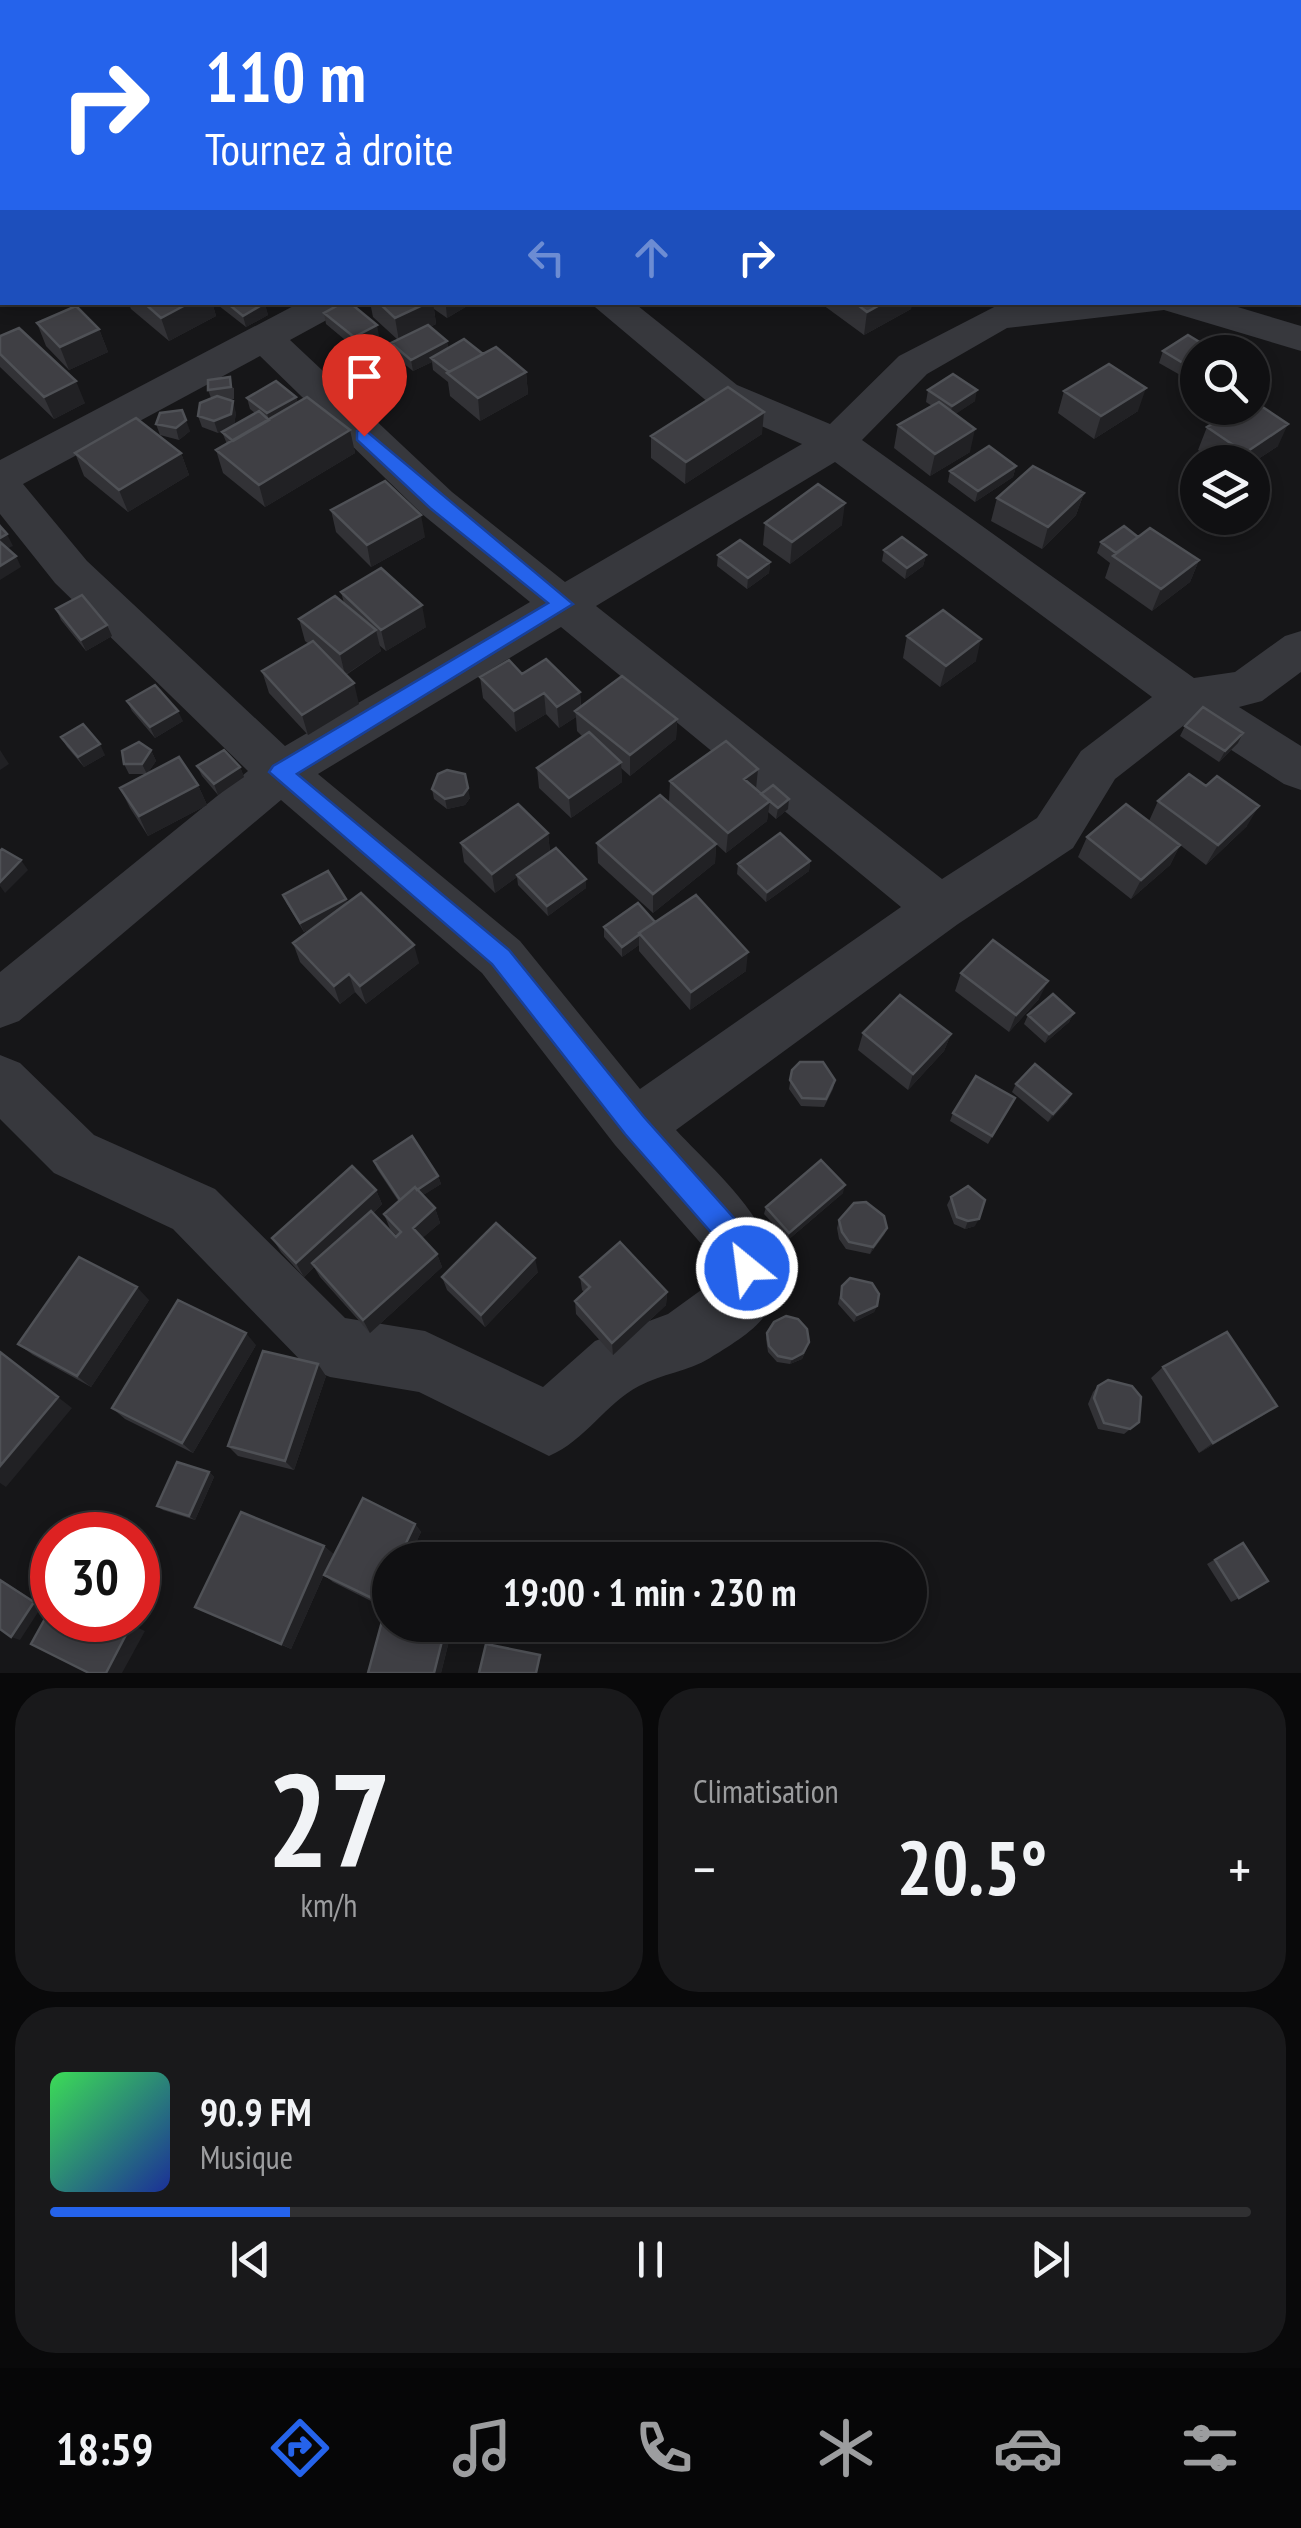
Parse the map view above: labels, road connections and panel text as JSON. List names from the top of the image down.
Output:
{
  "page": {
    "turn": ["110 m", "Tournez à droite"],
    "limit": "30",
    "trip": "19:00 · 1 min · 230 m",
    "tile": [
      ["27", "km/h"],
      "Climatisation"
    ],
    "heat": ["−", "20.5°", "+"],
    "song": ["90.9 FM", "Musique"],
    "tabs": "18:59"
  }
}
